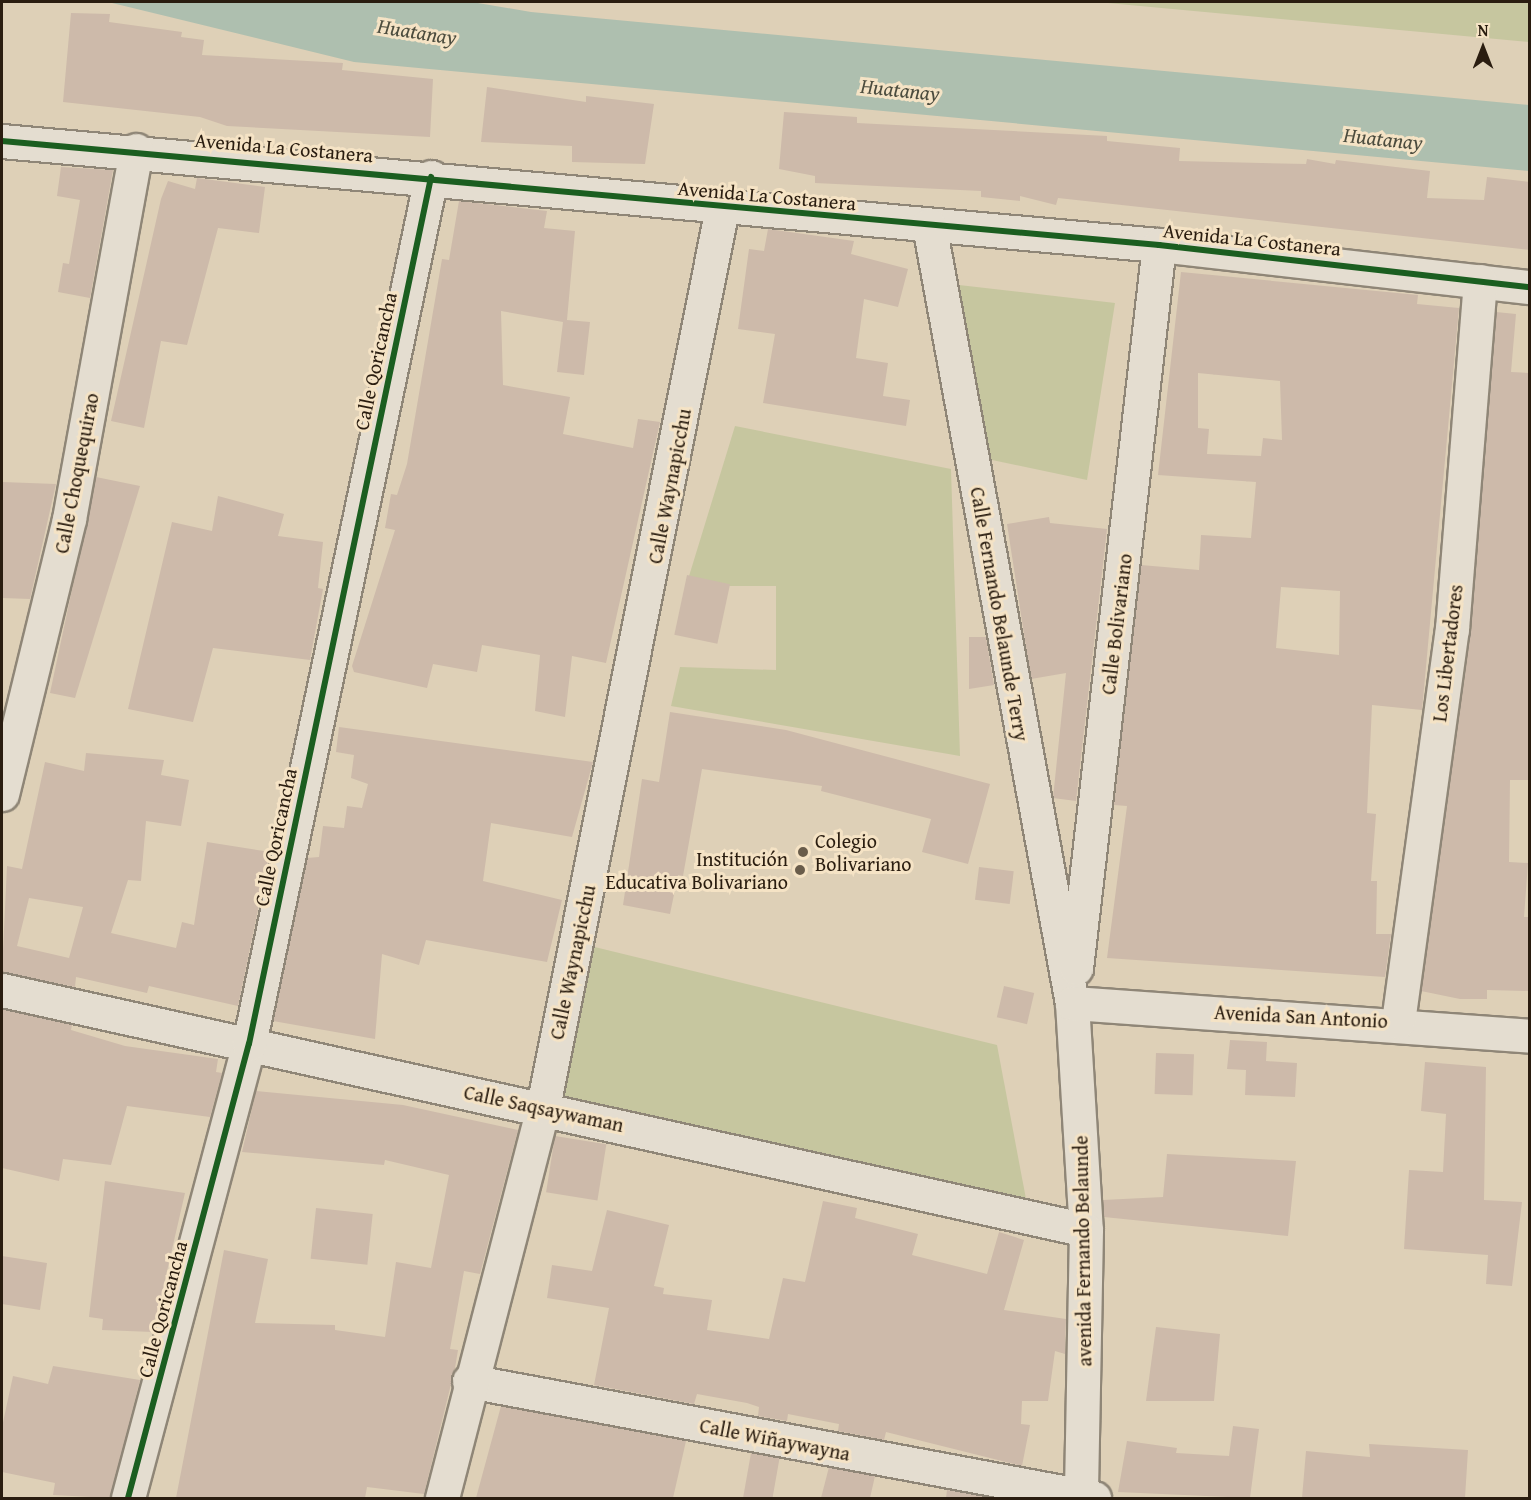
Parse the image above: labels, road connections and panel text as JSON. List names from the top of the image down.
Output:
{
  "streets": {
    "street": [
      "Avenida La Costanera",
      "Calle Qoricancha",
      "Calle Choquequirao",
      "Calle Waynapicchu",
      "Calle Fernando Belaunde Terry",
      "Calle Bolivariano",
      "Los Libertadores",
      "Avenida San Antonio",
      "Calle Saqsaywaman",
      "avenida Fernando Belaunde",
      "Calle Wiñaywayna"
    ]
  },
  "crossings": [
    ["Avenida La Costanera", "Calle Qoricancha"],
    ["Avenida La Costanera", "Calle Choquequirao"],
    ["Avenida La Costanera", "Calle Waynapicchu"],
    ["Avenida La Costanera", "Calle Fernando Belaunde Terry"],
    ["Avenida La Costanera", "Calle Bolivariano"],
    ["Avenida La Costanera", "Los Libertadores"],
    ["Calle Qoricancha", "Calle Saqsaywaman"],
    ["Calle Waynapicchu", "Calle Saqsaywaman"],
    ["Calle Waynapicchu", "Calle Wiñaywayna"],
    ["Calle Fernando Belaunde Terry", "Calle Bolivariano"],
    ["Calle Fernando Belaunde Terry", "Avenida San Antonio"],
    ["Calle Fernando Belaunde Terry", "avenida Fernando Belaunde"],
    ["Calle Bolivariano", "Avenida San Antonio"],
    ["Calle Bolivariano", "avenida Fernando Belaunde"],
    ["Los Libertadores", "Avenida San Antonio"],
    ["Avenida San Antonio", "avenida Fernando Belaunde"],
    ["Calle Saqsaywaman", "avenida Fernando Belaunde"],
    ["avenida Fernando Belaunde", "Calle Wiñaywayna"]
  ],
  "water": ["Huatanay"],
  "places": ["Colegio Bolivariano", "Institución Educativa Bolivariano"],
  "north": "top"
}
